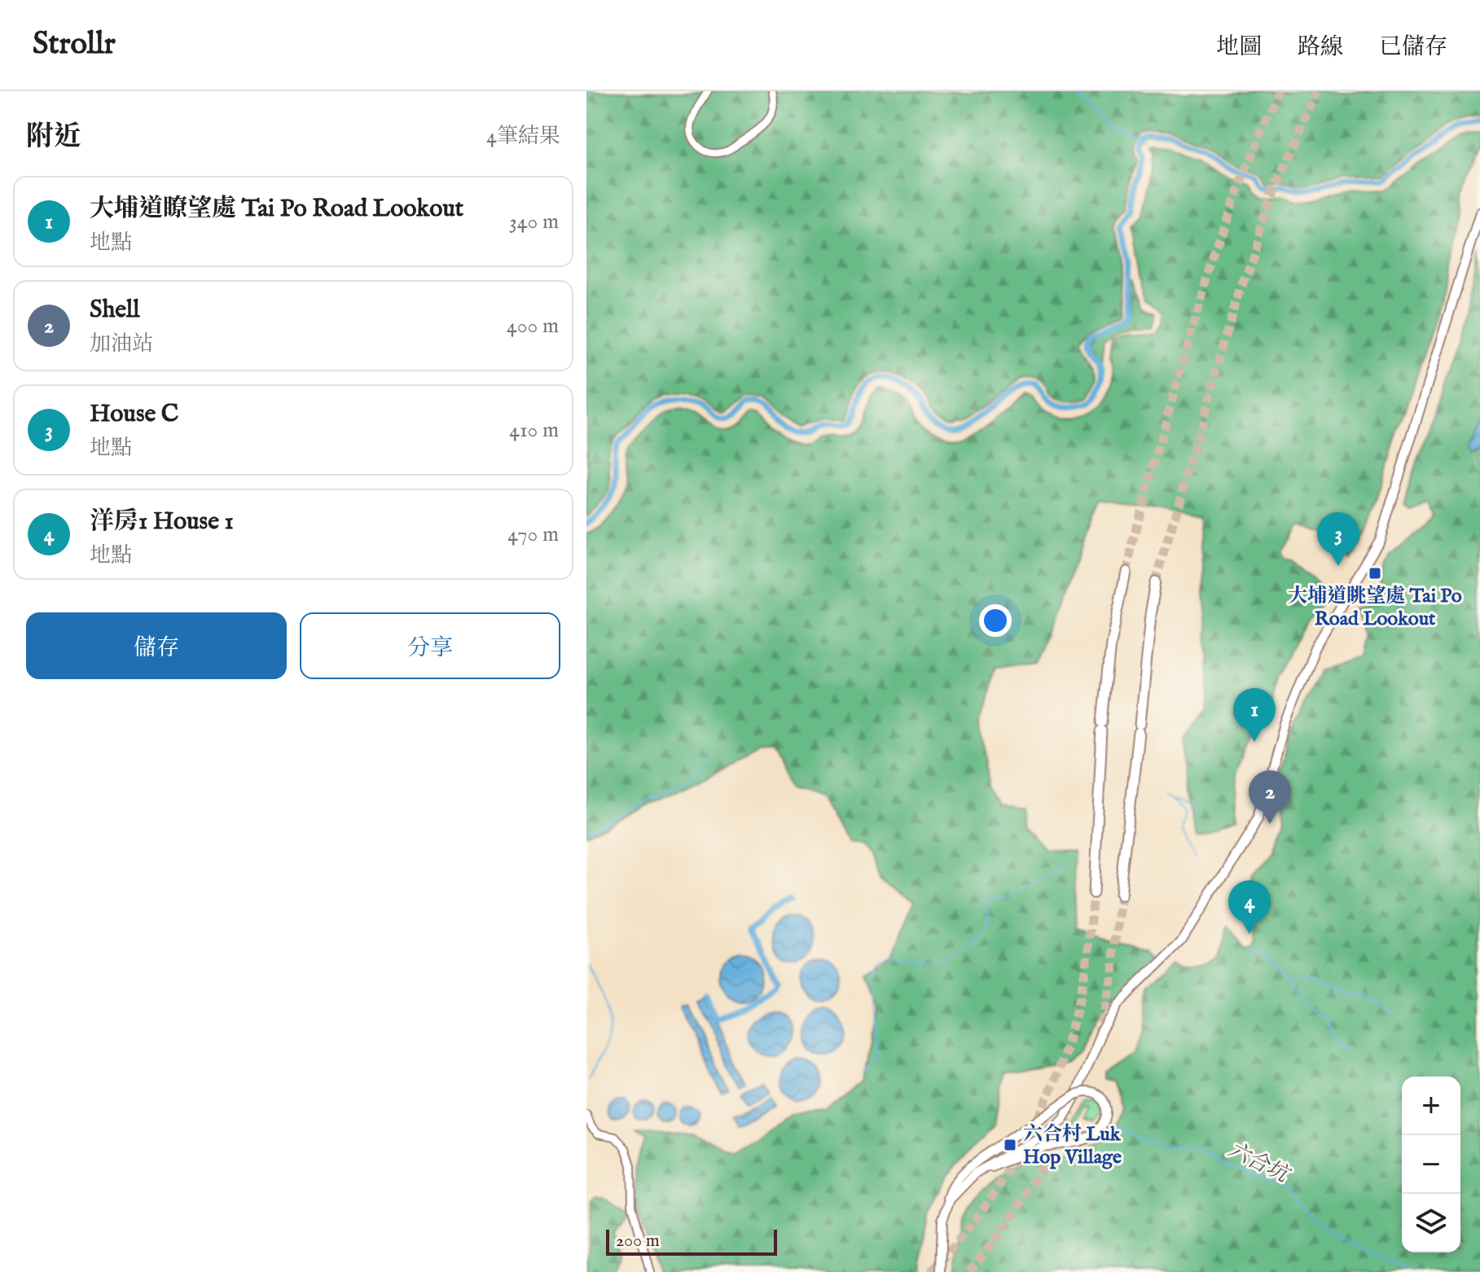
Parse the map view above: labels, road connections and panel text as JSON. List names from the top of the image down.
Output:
{
  "water": ["六合坑"],
  "places": {
    "transit": ["大埔道眺望處 Tai Po Road Lookout", "六合村 Luk Hop Village"]
  },
  "scale_bar": "200 m",
  "page": {
    "header": "Strollr",
    "nav": ["地圖", "路線", "已儲存"],
    "heading": ["附近", "4筆結果"],
    "list": [
      {
        "mark": "1",
        "name": "大埔道瞭望處 Tai Po Road Lookout",
        "note": "地點",
        "value": "340 m"
      },
      {
        "mark": "2",
        "name": "Shell",
        "note": "加油站",
        "value": "400 m"
      },
      {
        "mark": "3",
        "name": "House C",
        "note": "地點",
        "value": "410 m"
      },
      {
        "mark": "4",
        "name": "洋房1 House 1",
        "note": "地點",
        "value": "470 m"
      }
    ],
    "pins": [
      "3",
      "1",
      "2",
      "4"
    ],
    "buttons": ["儲存", "分享"],
    "map_buttons": ["+", "−"],
    "scale": "200 m"
  }
}
